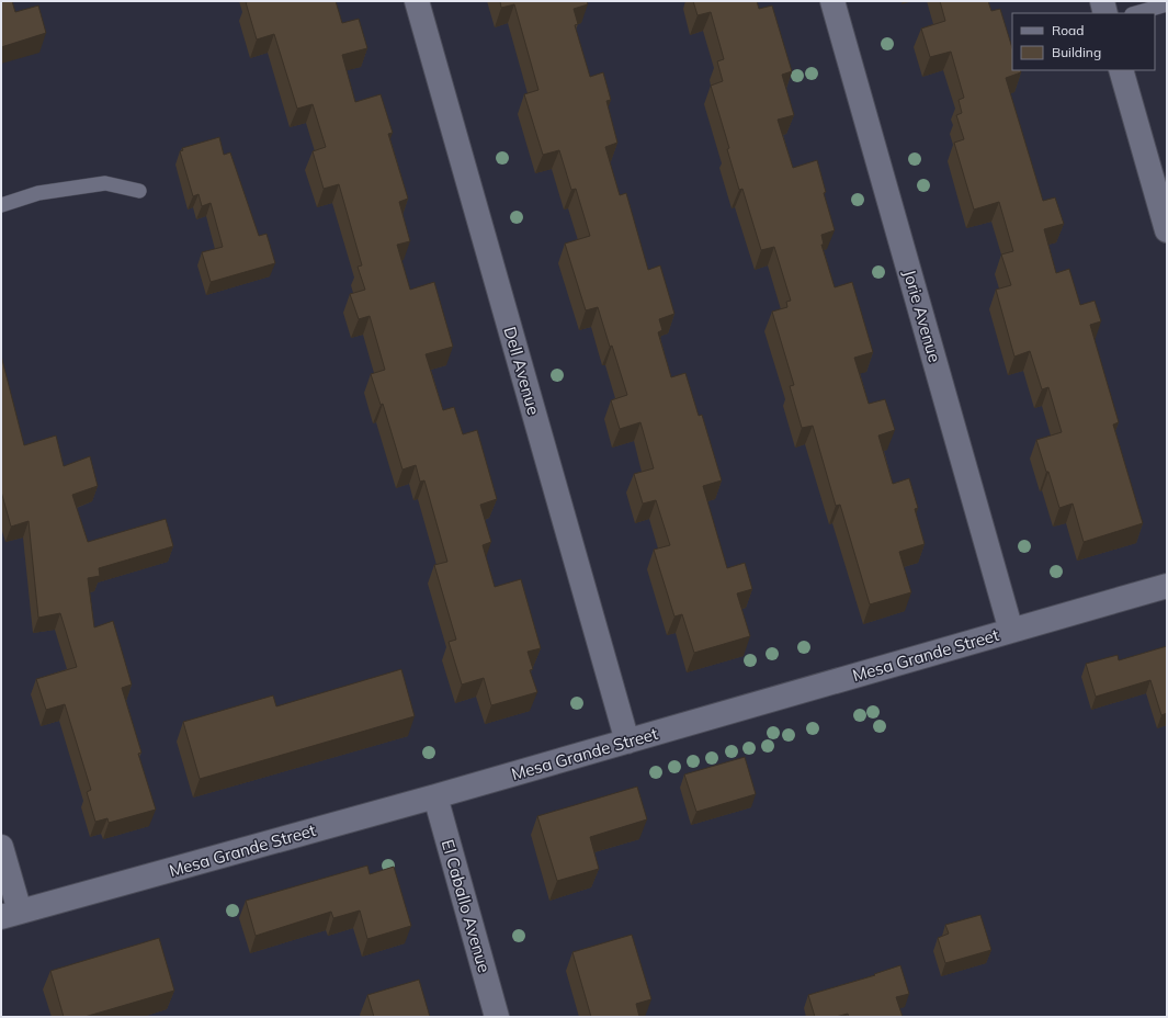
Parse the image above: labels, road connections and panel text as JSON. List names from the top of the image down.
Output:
{
  "streets": {
    "street": [
      "Jorie Avenue",
      "Dell Avenue",
      "Mesa Grande Street",
      "El Caballo Avenue"
    ]
  },
  "crossings": [
    ["Jorie Avenue", "Mesa Grande Street"],
    ["Dell Avenue", "Mesa Grande Street"],
    ["Mesa Grande Street", "El Caballo Avenue"]
  ],
  "legend": ["Road", "Building"]
}
